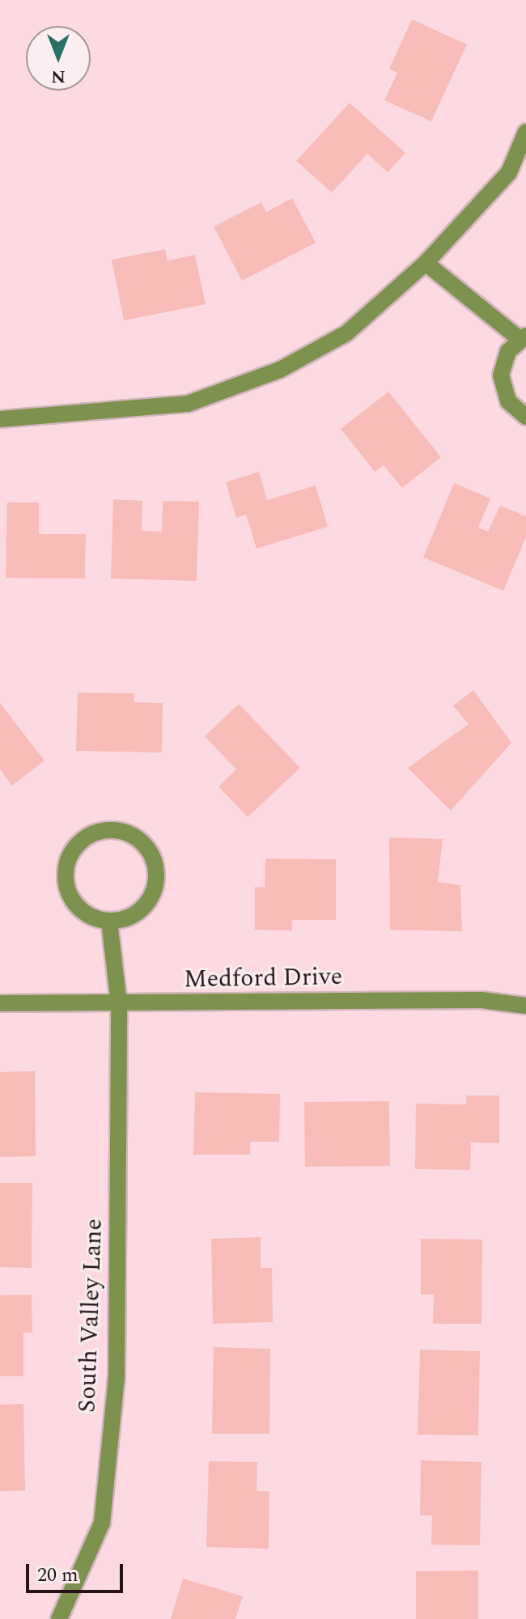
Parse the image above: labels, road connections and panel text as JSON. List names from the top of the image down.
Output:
{
  "streets": {
    "street": ["Medford Drive", "South Valley Lane"]
  },
  "crossings": [
    ["Medford Drive", "South Valley Lane"]
  ],
  "scale_bar": "20 m",
  "north": "bottom"
}
